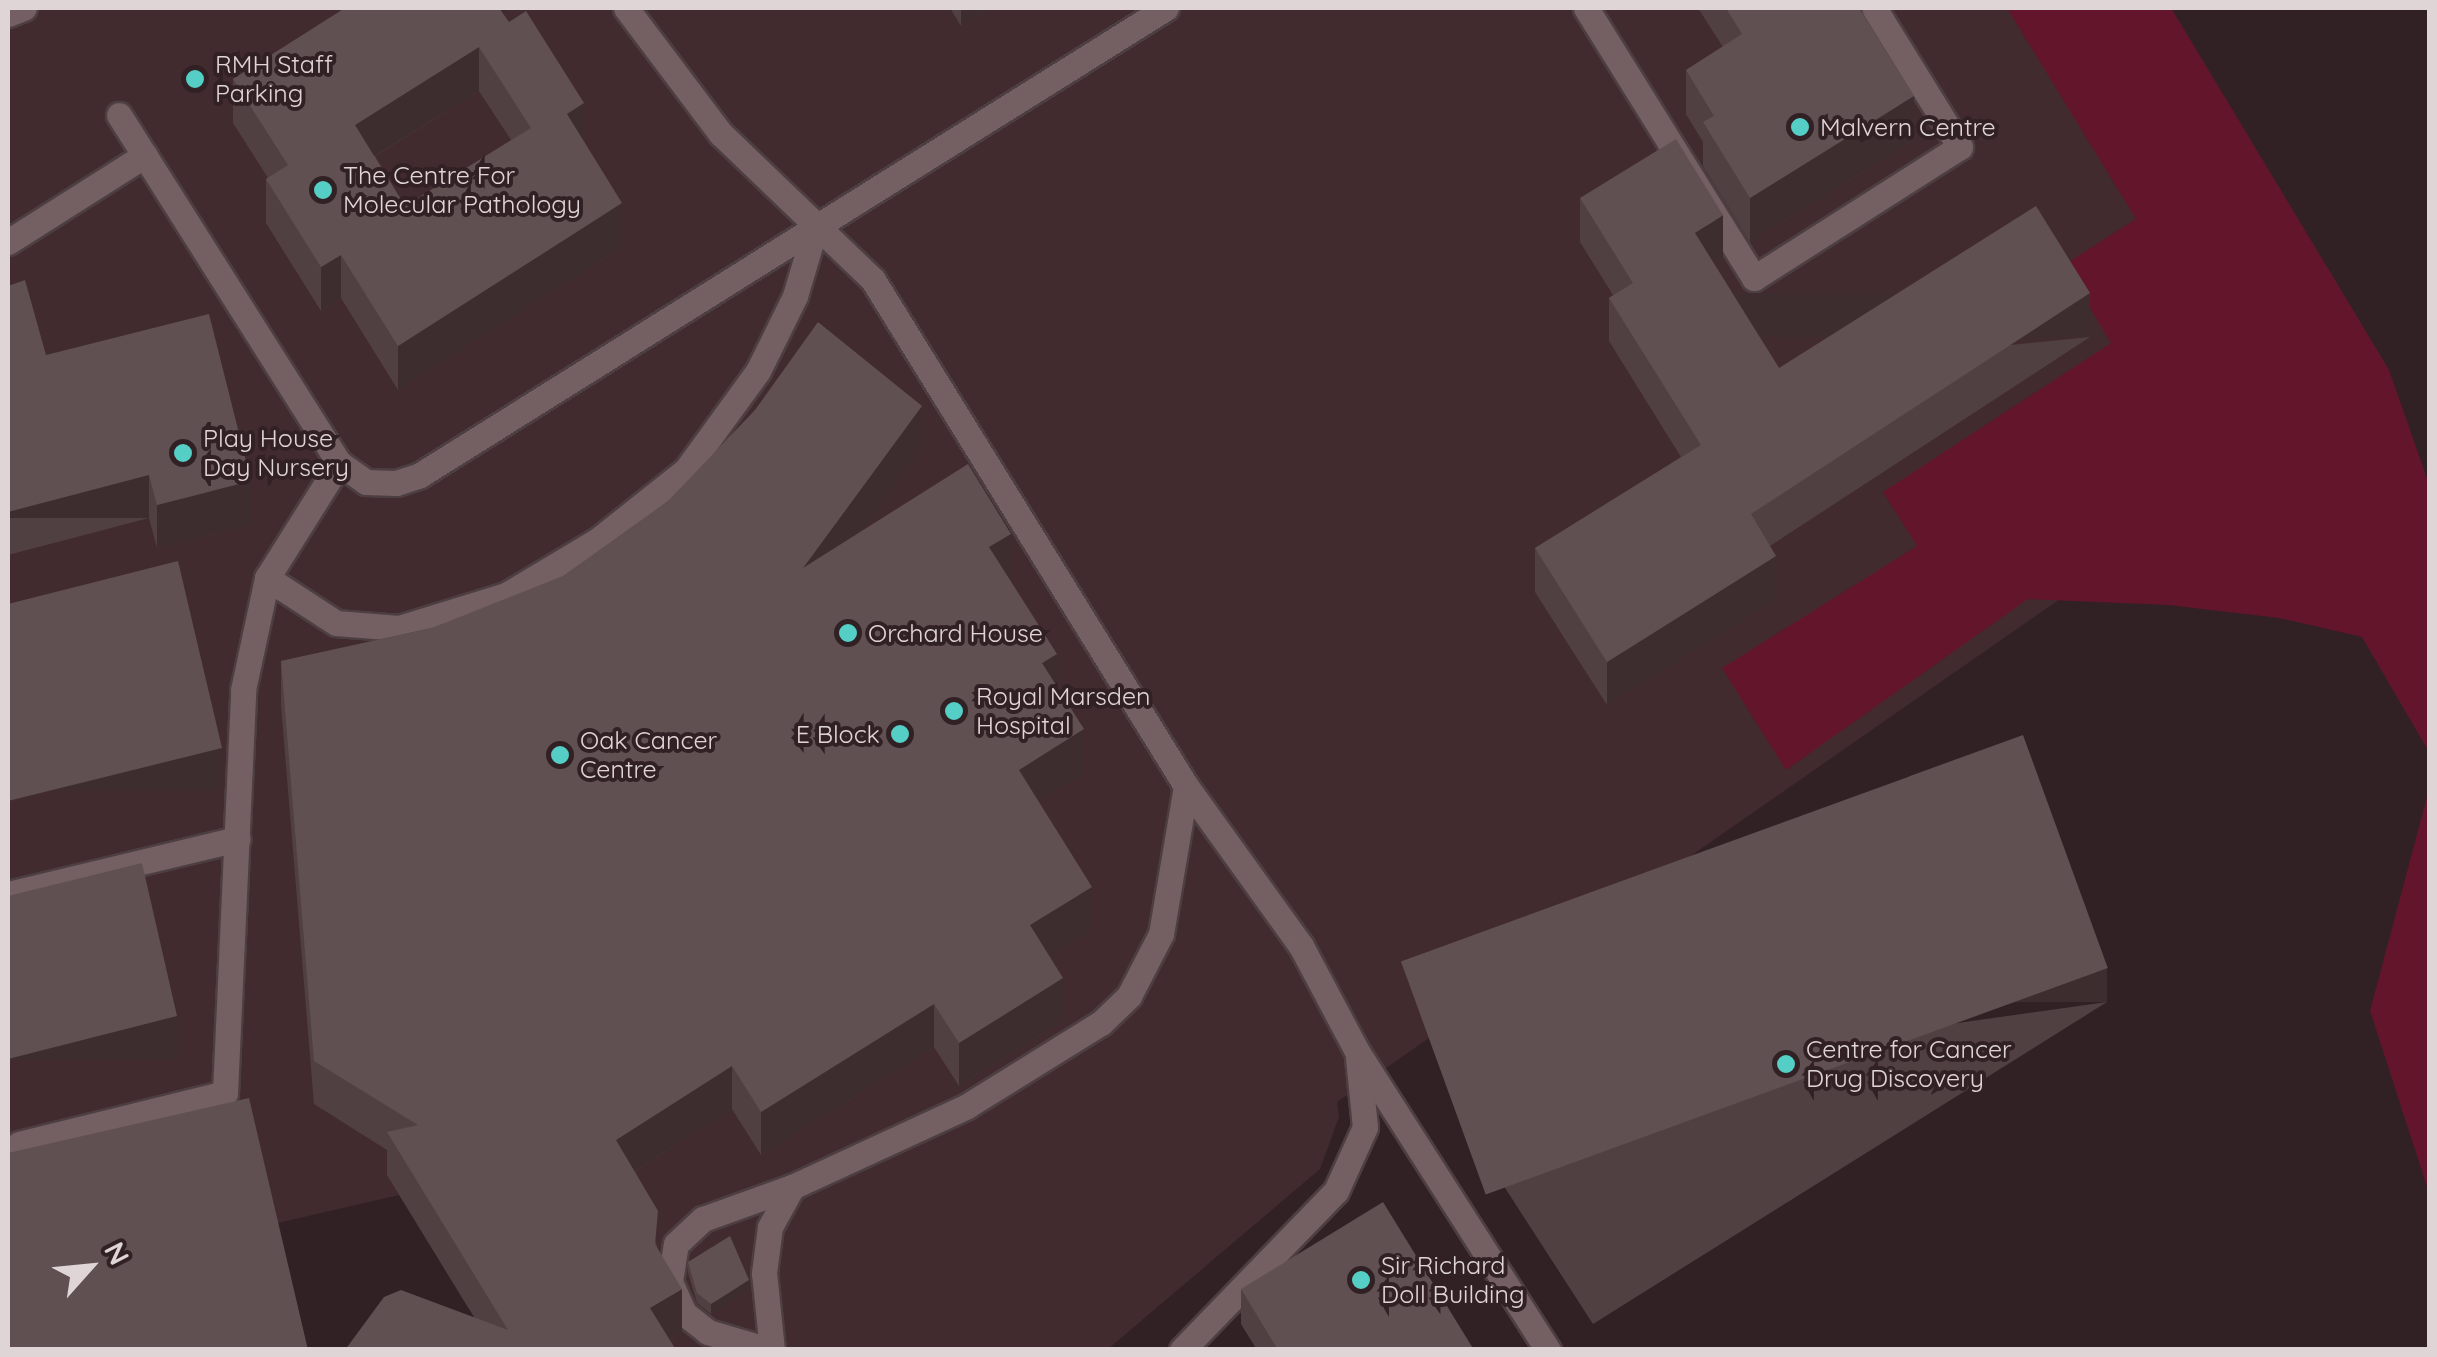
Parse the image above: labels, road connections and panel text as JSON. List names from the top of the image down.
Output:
{
  "places": [
    "RMH Staff Parking",
    "Malvern Centre",
    "The Centre For Molecular Pathology",
    "Play House Day Nursery",
    "Orchard House",
    "Royal Marsden Hospital",
    "E Block",
    "Oak Cancer Centre",
    "Centre for Cancer Drug Discovery",
    "Sir Richard Doll Building"
  ],
  "north": "top right"
}
